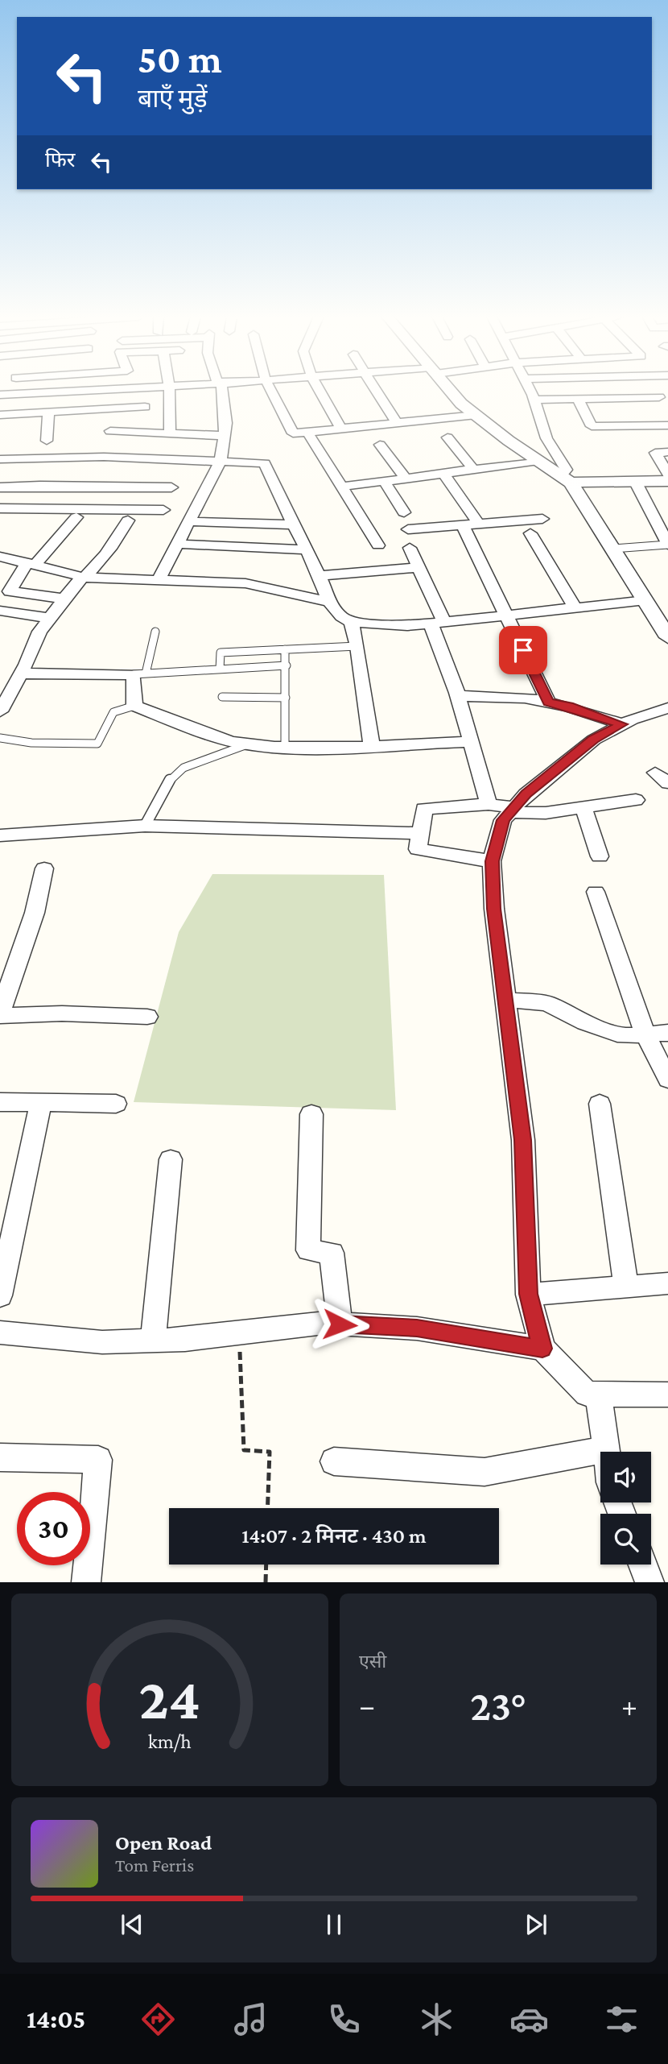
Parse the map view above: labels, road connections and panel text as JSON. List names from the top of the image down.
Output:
{
  "page": {
    "turn": ["50 m", "बाएँ मुड़ें"],
    "then": "फिर",
    "limit": "30",
    "trip": "14:07 · 2 मिनट · 430 m",
    "tile": "एसी",
    "heat": ["−", "23°", "+"],
    "song": ["Open Road", "Tom Ferris"],
    "tabs": "14:05",
    "gauge": ["24", "km/h"]
  }
}
